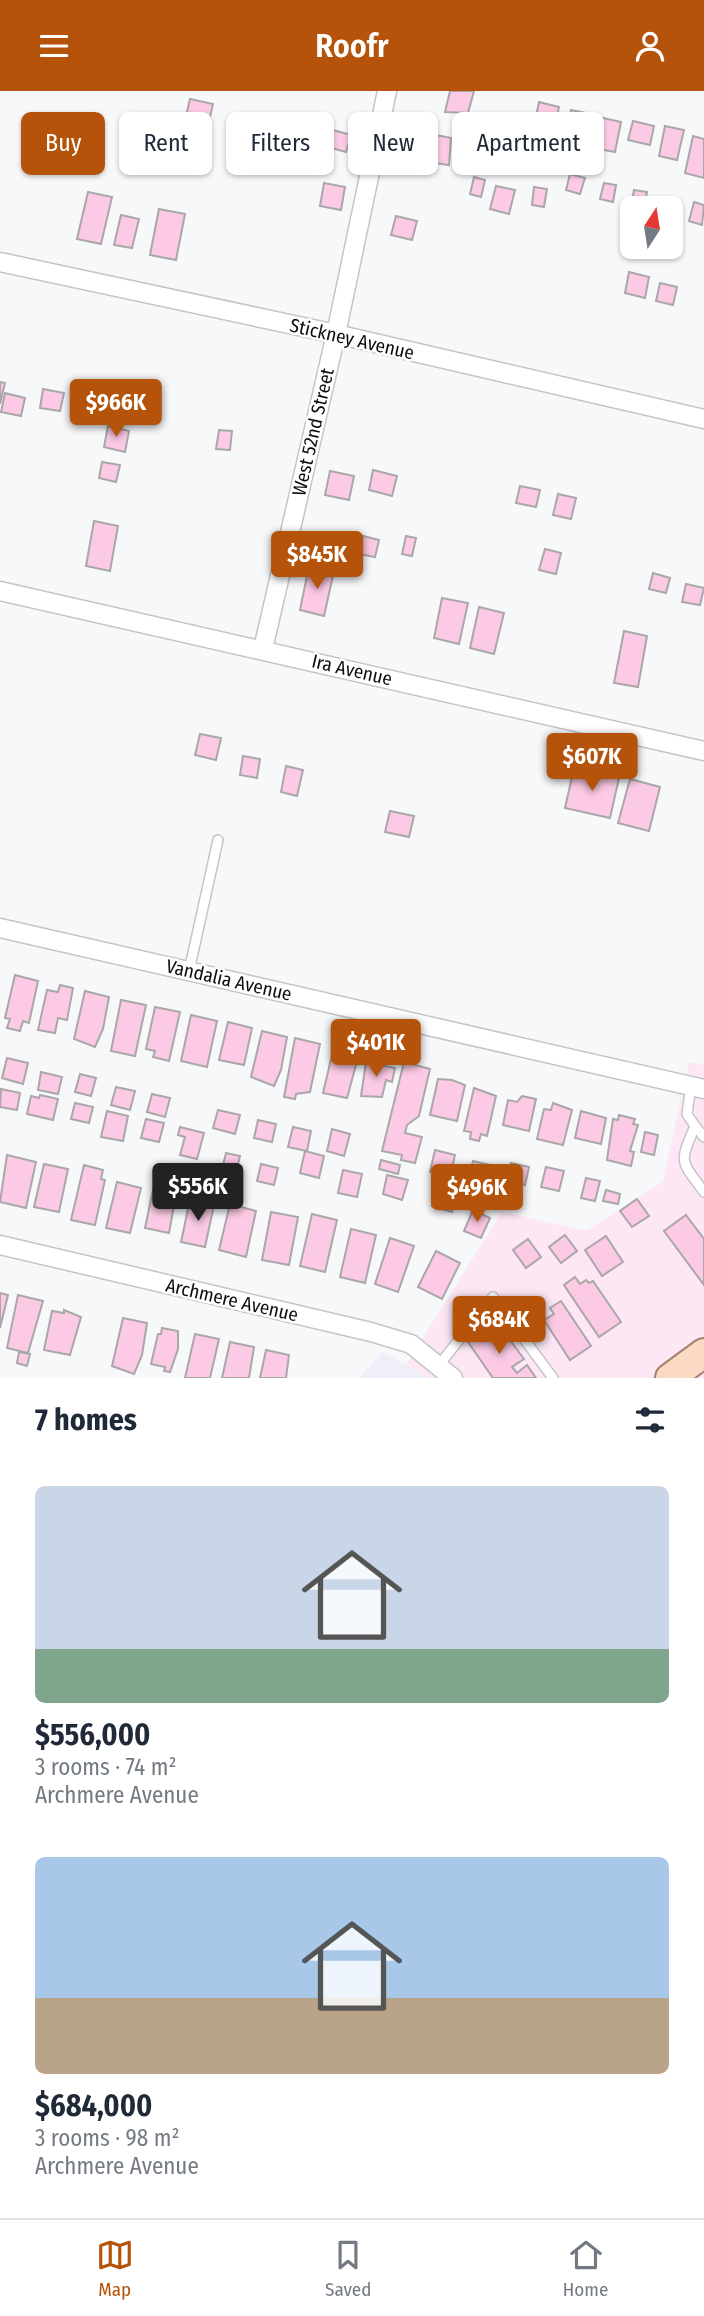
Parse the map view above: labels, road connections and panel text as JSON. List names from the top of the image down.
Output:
{
  "streets": {
    "street": [
      "Stickney Avenue",
      "West 52nd Street",
      "Ira Avenue",
      "Vandalia Avenue",
      "Archmere Avenue"
    ]
  },
  "crossings": [
    ["Stickney Avenue", "West 52nd Street"],
    ["West 52nd Street", "Ira Avenue"]
  ],
  "north": "top",
  "page": {
    "header": "Roofr",
    "chip": [
      "Buy",
      "Rent",
      "Filters",
      "New",
      "Apartment"
    ],
    "price": [
      "$966K",
      "$845K",
      "$607K",
      "$401K",
      "$556K",
      "$496K",
      "$684K"
    ],
    "heading": "7 homes",
    "list": [
      {
        "name": "$556,000",
        "note": "3 rooms · 74 m² · Archmere Avenue"
      },
      {
        "name": "$684,000",
        "note": "3 rooms · 98 m² · Archmere Avenue"
      }
    ],
    "tabs": ["Map", "Saved", "Home"]
  }
}
